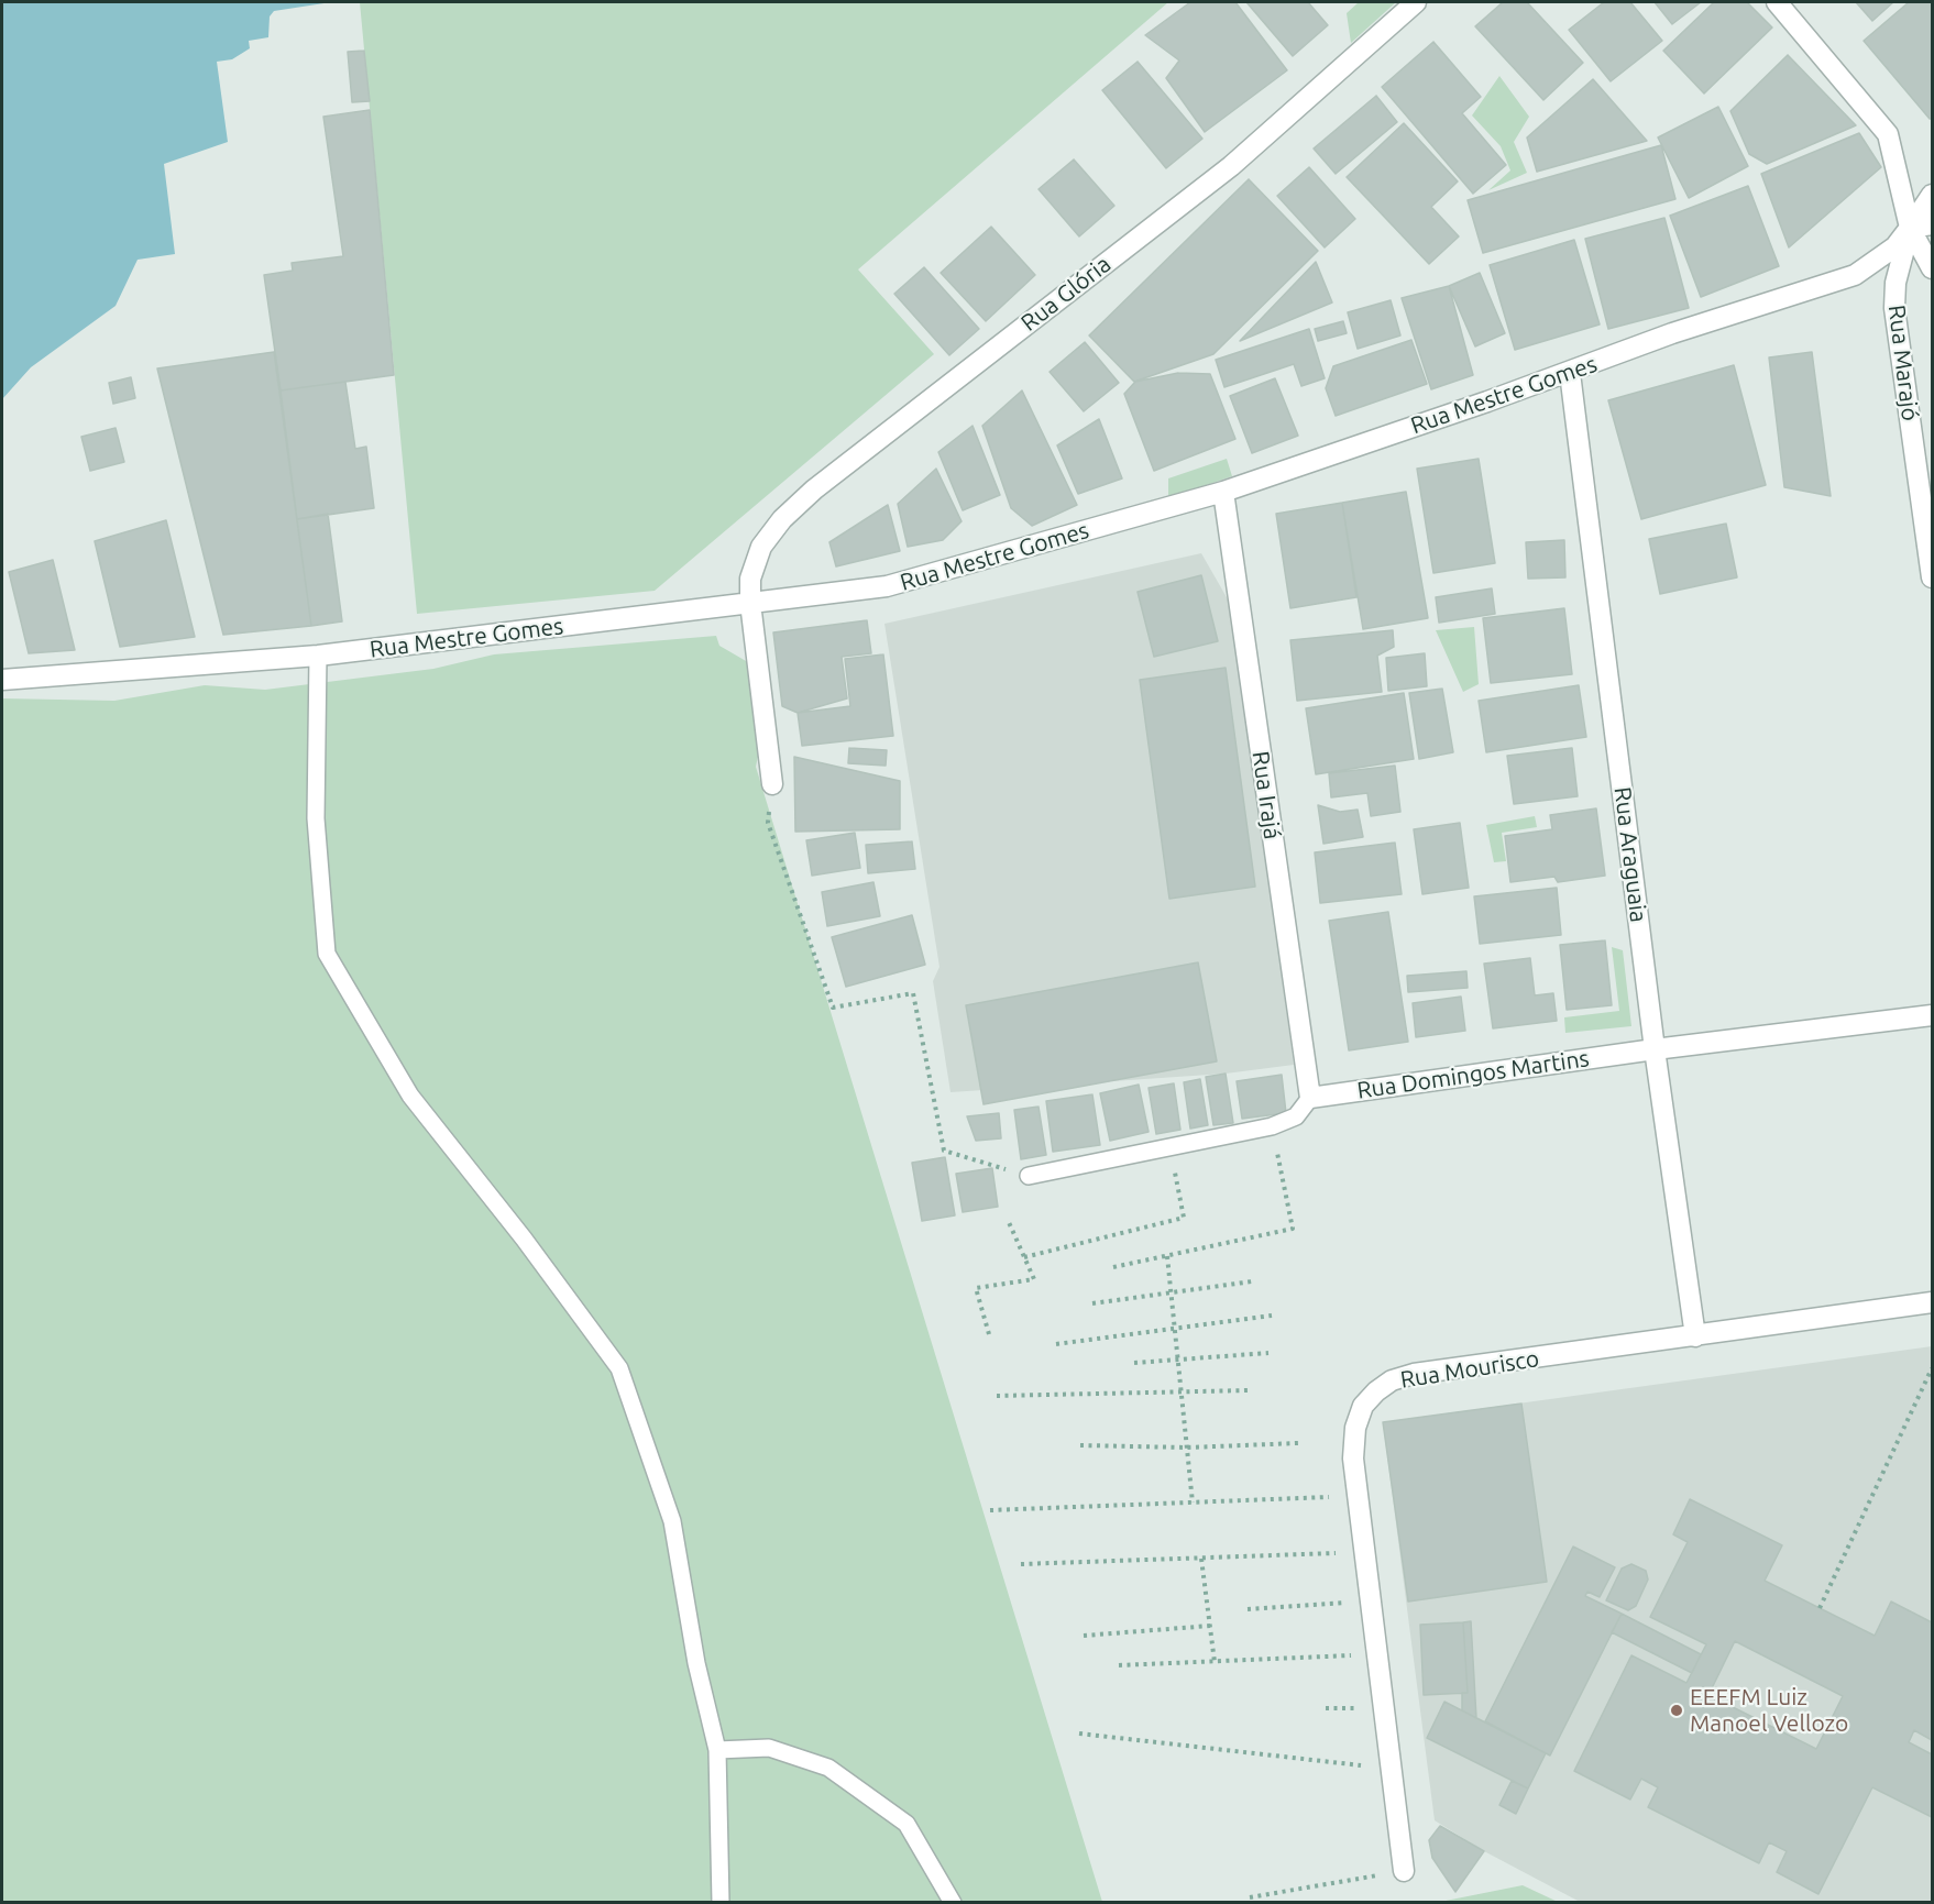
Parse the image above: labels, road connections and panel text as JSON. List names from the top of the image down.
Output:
{
  "streets": {
    "street": [
      "Rua Glória",
      "Rua Marajó",
      "Rua Mestre Gomes",
      "Rua Irajá",
      "Rua Araguaia",
      "Rua Domingos Martins",
      "Rua Mourisco"
    ]
  },
  "crossings": [
    ["Rua Glória", "Rua Mestre Gomes"],
    ["Rua Marajó", "Rua Mestre Gomes"],
    ["Rua Mestre Gomes", "Rua Irajá"],
    ["Rua Mestre Gomes", "Rua Araguaia"],
    ["Rua Irajá", "Rua Domingos Martins"],
    ["Rua Araguaia", "Rua Domingos Martins"],
    ["Rua Araguaia", "Rua Mourisco"]
  ],
  "places": ["EEEFM Luiz Manoel Vellozo"]
}
